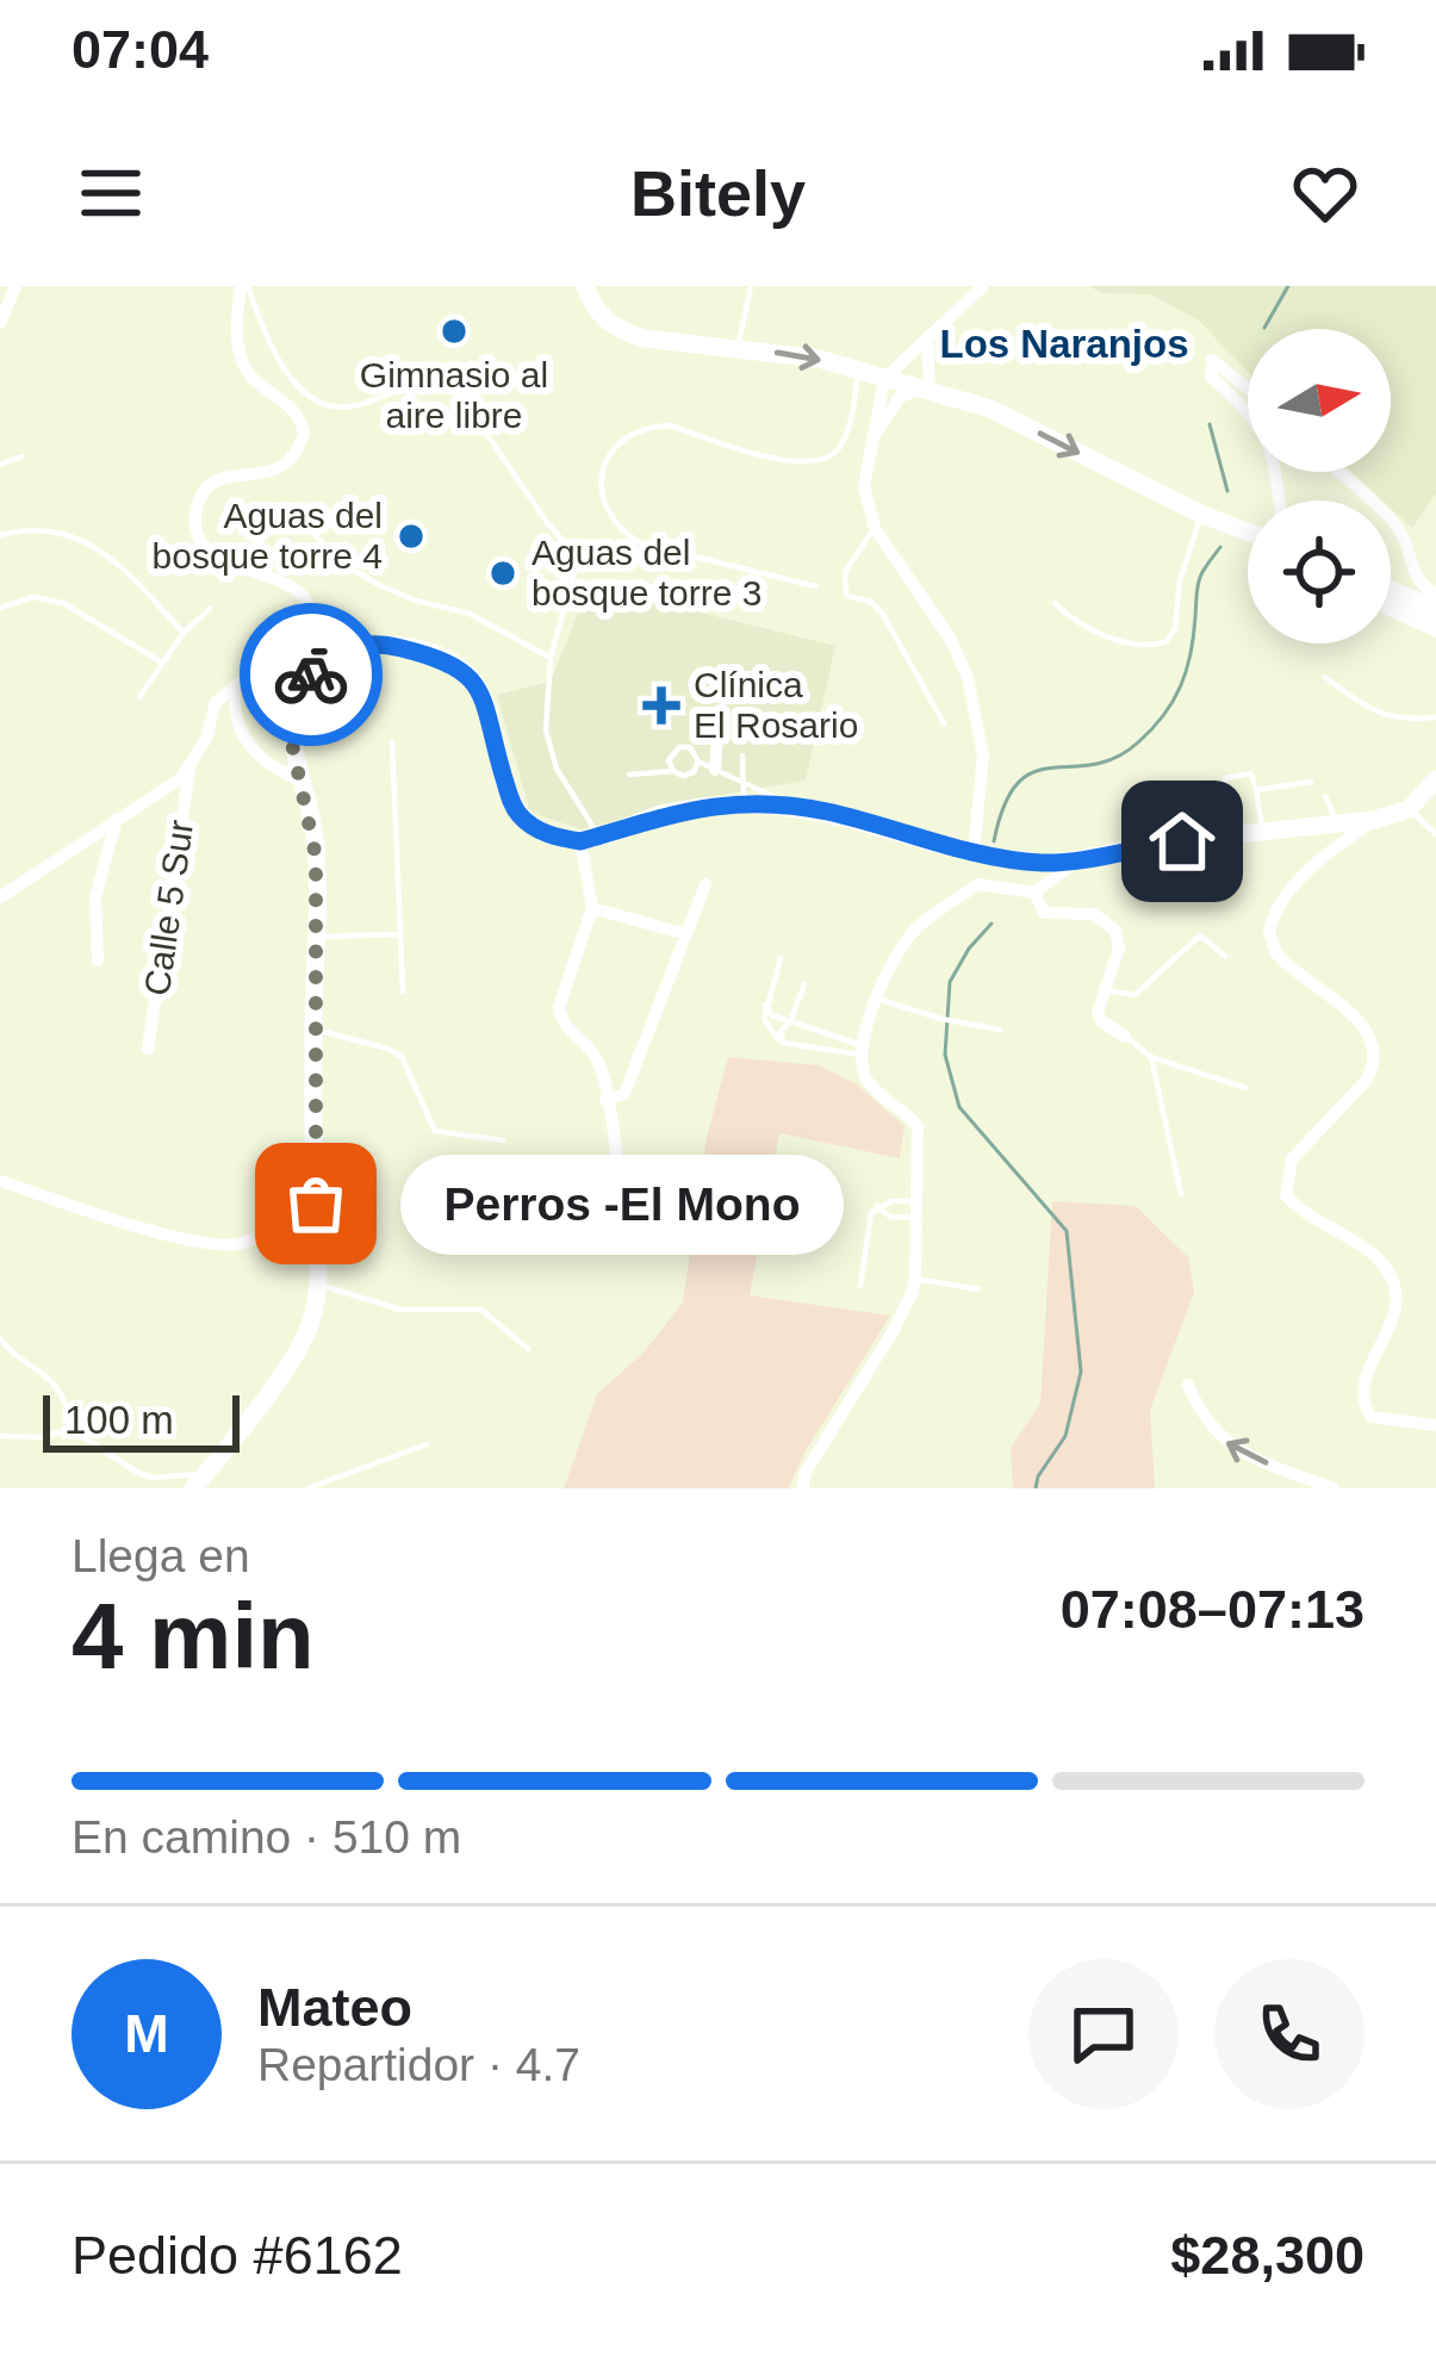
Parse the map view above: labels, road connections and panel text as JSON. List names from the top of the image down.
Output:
{
  "streets": {
    "street": ["Calle 5 Sur"]
  },
  "districts": ["Los Naranjos"],
  "places": {
    "other": [
      "Gimnasio al aire libre",
      "Aguas del bosque torre 4",
      "Aguas del bosque torre 3",
      "Perros -El Mono"
    ],
    "health": ["Clínica El Rosario"]
  },
  "scale_bar": "100 m",
  "north": "right",
  "page": {
    "status": "07:04",
    "header": "Bitely",
    "bubble": "Perros -El Mono",
    "scale": "100 m",
    "heading": ["4 min", "Llega en", "07:08–07:13"],
    "panel": [
      "Mateo",
      "Repartidor · 4.7",
      "Pedido #6162",
      "$28,300"
    ],
    "bar": "En camino · 510 m",
    "round": "M"
  }
}
